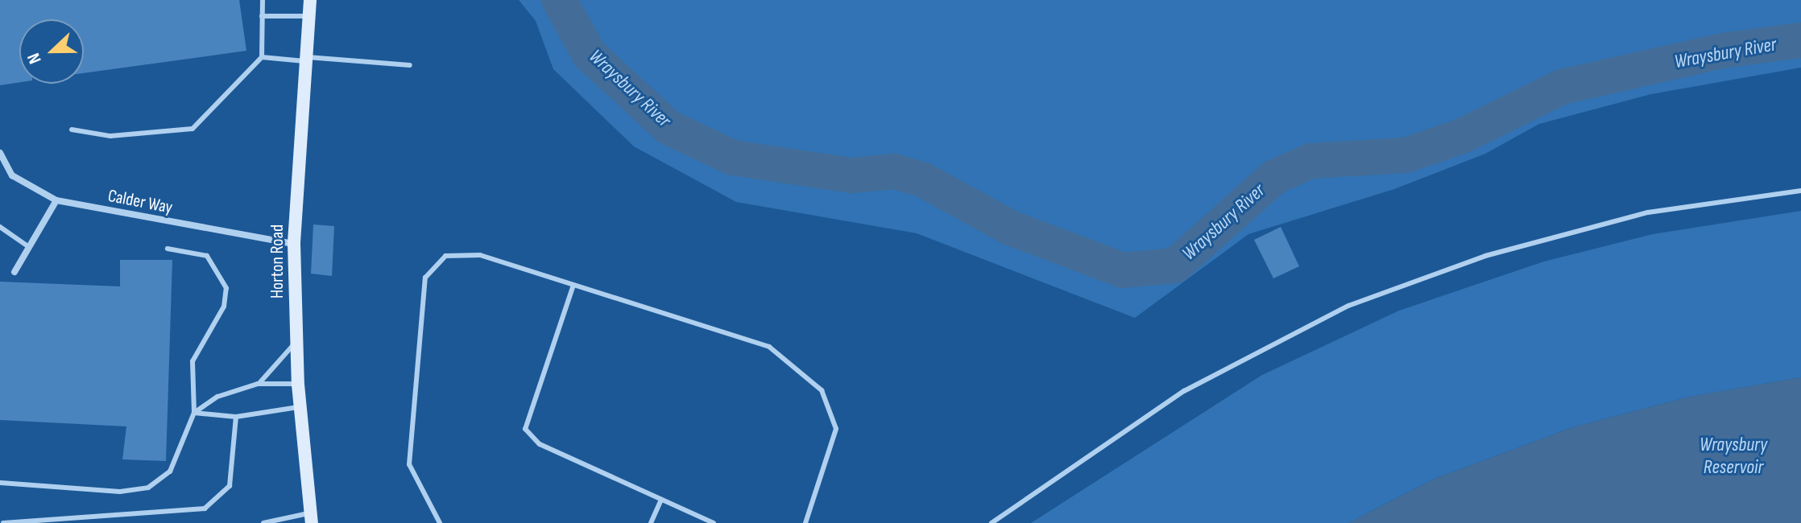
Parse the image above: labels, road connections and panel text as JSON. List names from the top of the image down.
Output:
{
  "streets": {
    "street": ["Calder Way", "Horton Road"]
  },
  "crossings": [
    ["Calder Way", "Horton Road"]
  ],
  "water": ["Wraysbury River", "Wraysbury Reservoir"],
  "north": "left"
}
